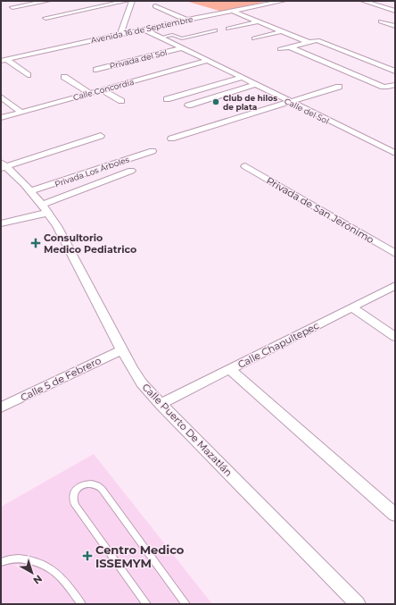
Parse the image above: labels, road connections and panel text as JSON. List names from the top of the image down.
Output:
{
  "streets": {
    "street": [
      "Avenida 16 de Septiembre",
      "Privada del Sol",
      "Calle Concordia",
      "Calle del Sol",
      "Privada Los Árboles",
      "Privada de San Jerónimo",
      "Calle Chapultepec",
      "Calle 5 de Febrero",
      "Calle Puerto De Mazatlán"
    ]
  },
  "crossings": [
    ["Avenida 16 de Septiembre", "Calle del Sol"],
    ["Privada del Sol", "Calle del Sol"],
    ["Calle Concordia", "Calle del Sol"],
    ["Privada Los Árboles", "Calle Puerto De Mazatlán"],
    ["Calle Chapultepec", "Calle Puerto De Mazatlán"],
    ["Calle 5 de Febrero", "Calle Puerto De Mazatlán"]
  ],
  "places": {
    "other": ["Club de hilos de plata"],
    "health": ["Consultorio Medico Pediatrico", "Centro Medico ISSEMYM"]
  },
  "north": "bottom right"
}
